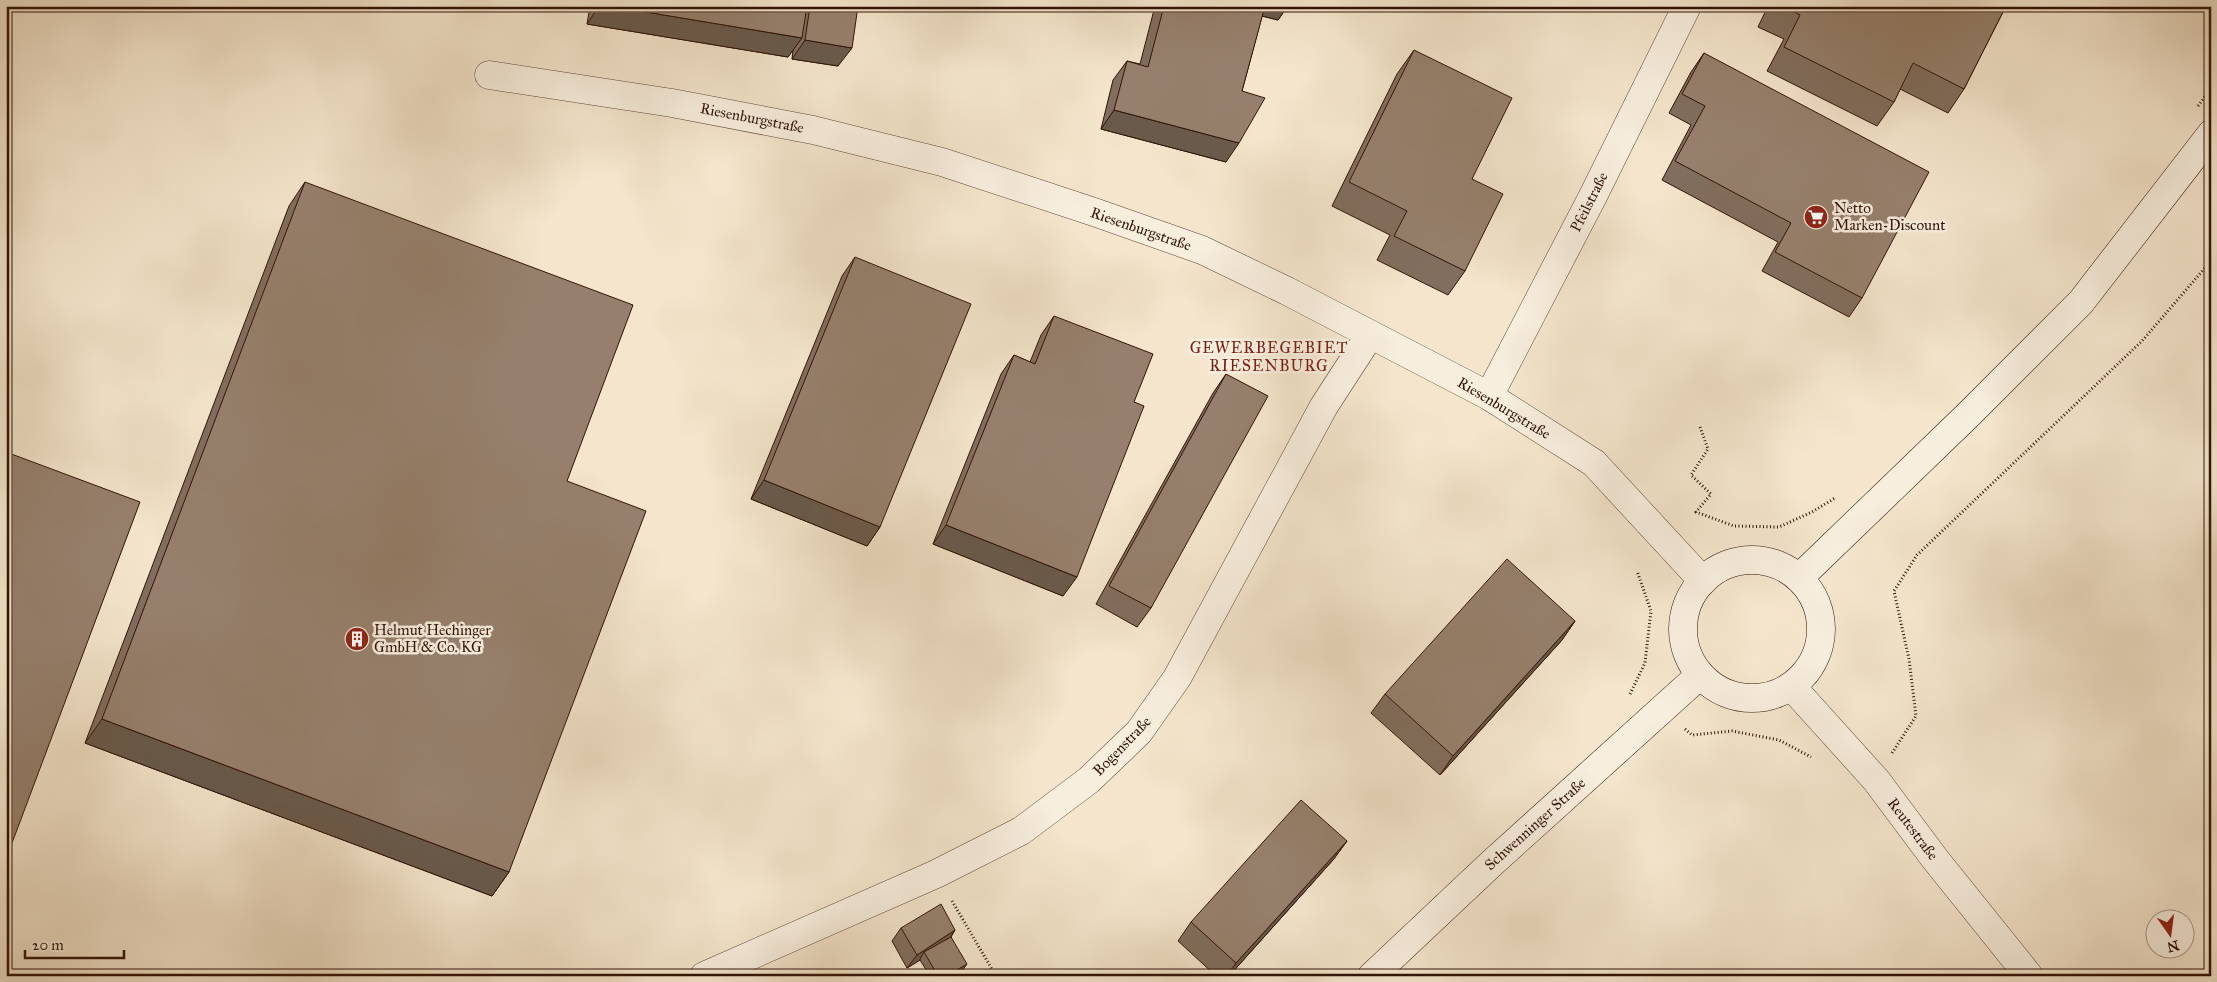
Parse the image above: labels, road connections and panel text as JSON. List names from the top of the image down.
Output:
{
  "streets": {
    "street": [
      "Riesenburgstraße",
      "Pfeilstraße",
      "Bogenstraße",
      "Schwenninger Straße",
      "Reutestraße"
    ]
  },
  "crossings": [
    ["Riesenburgstraße", "Pfeilstraße"],
    ["Riesenburgstraße", "Bogenstraße"],
    ["Riesenburgstraße", "Schwenninger Straße"],
    ["Riesenburgstraße", "Reutestraße"],
    ["Schwenninger Straße", "Reutestraße"]
  ],
  "districts": ["GEWERBEGEBIET RIESENBURG"],
  "places": {
    "supermarket": ["Netto Marken-Discount"],
    "building": ["Helmut Hechinger GmbH & Co. KG"]
  },
  "scale_bar": "20 m",
  "north": "bottom"
}
